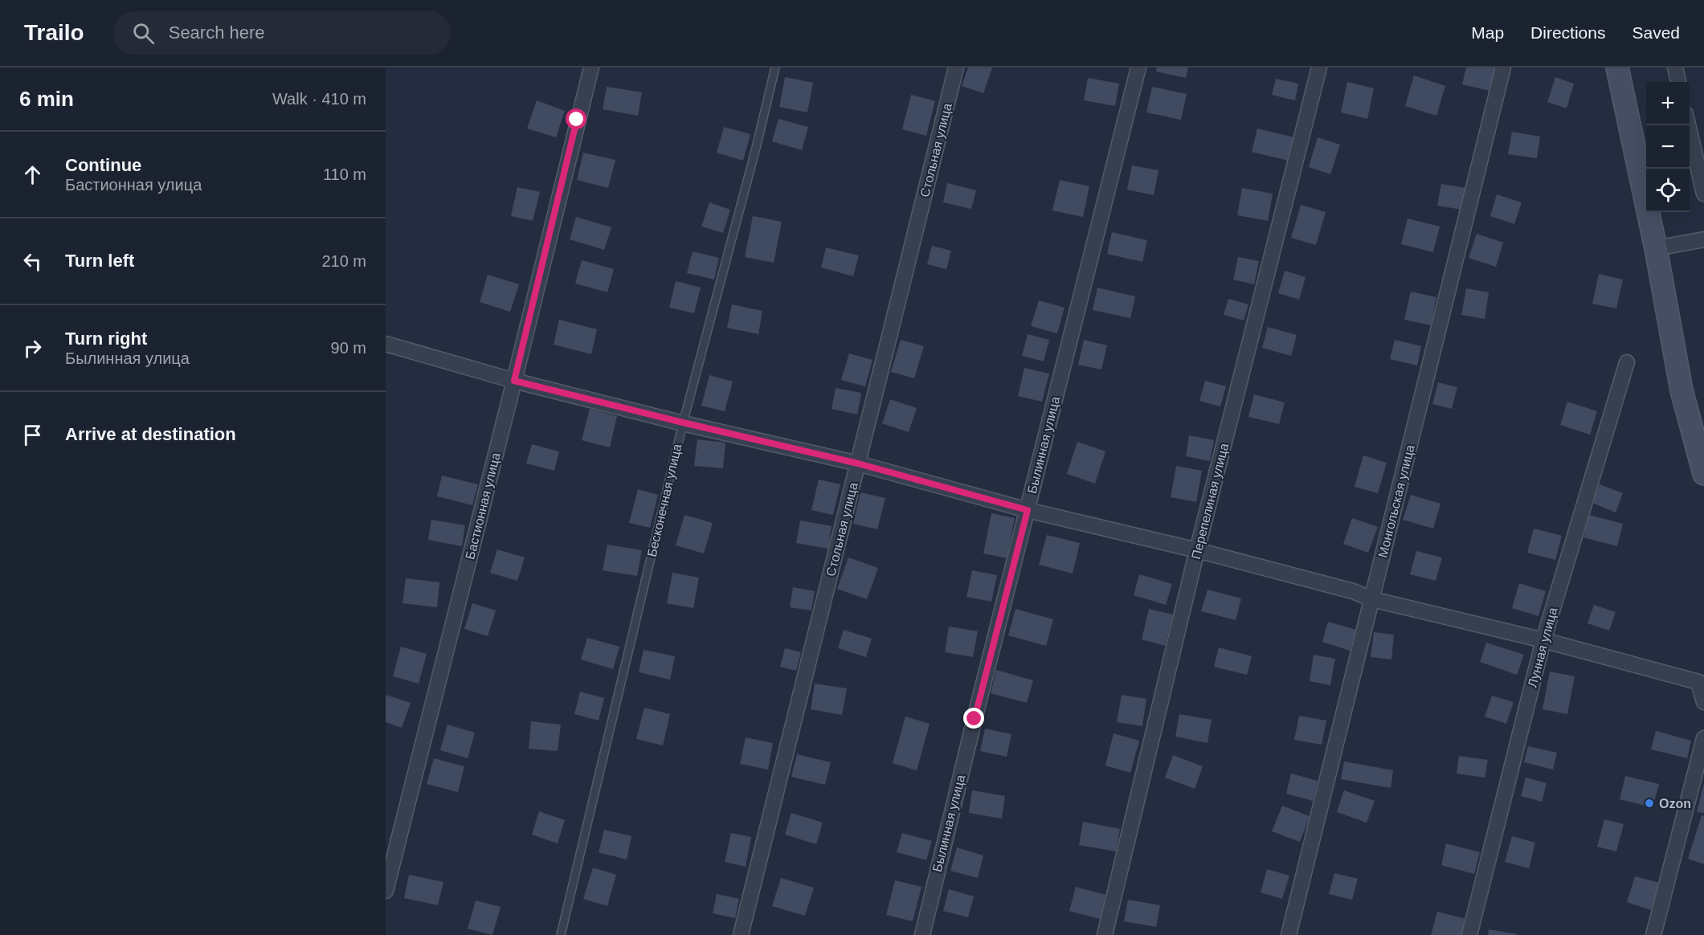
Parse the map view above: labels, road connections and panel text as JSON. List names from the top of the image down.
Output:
{
  "streets": {
    "street": [
      "Стольная улица",
      "Былинная улица",
      "Перепелиная улица",
      "Монгольская улица",
      "Бастионная улица",
      "Лунная улица"
    ],
    "lane": ["Бесконечная улица"]
  },
  "places": ["Ozon"],
  "page": {
    "header": "Trailo",
    "search": "Search here",
    "nav": ["Map", "Directions", "Saved"],
    "heading": ["6 min", "Walk · 410 m"],
    "map_buttons": ["+", "−"],
    "list": [
      ["Continue", "Бастионная улица", "110 m"],
      ["Turn left", "210 m"],
      ["Turn right", "Былинная улица", "90 m"],
      "Arrive at destination"
    ]
  }
}
